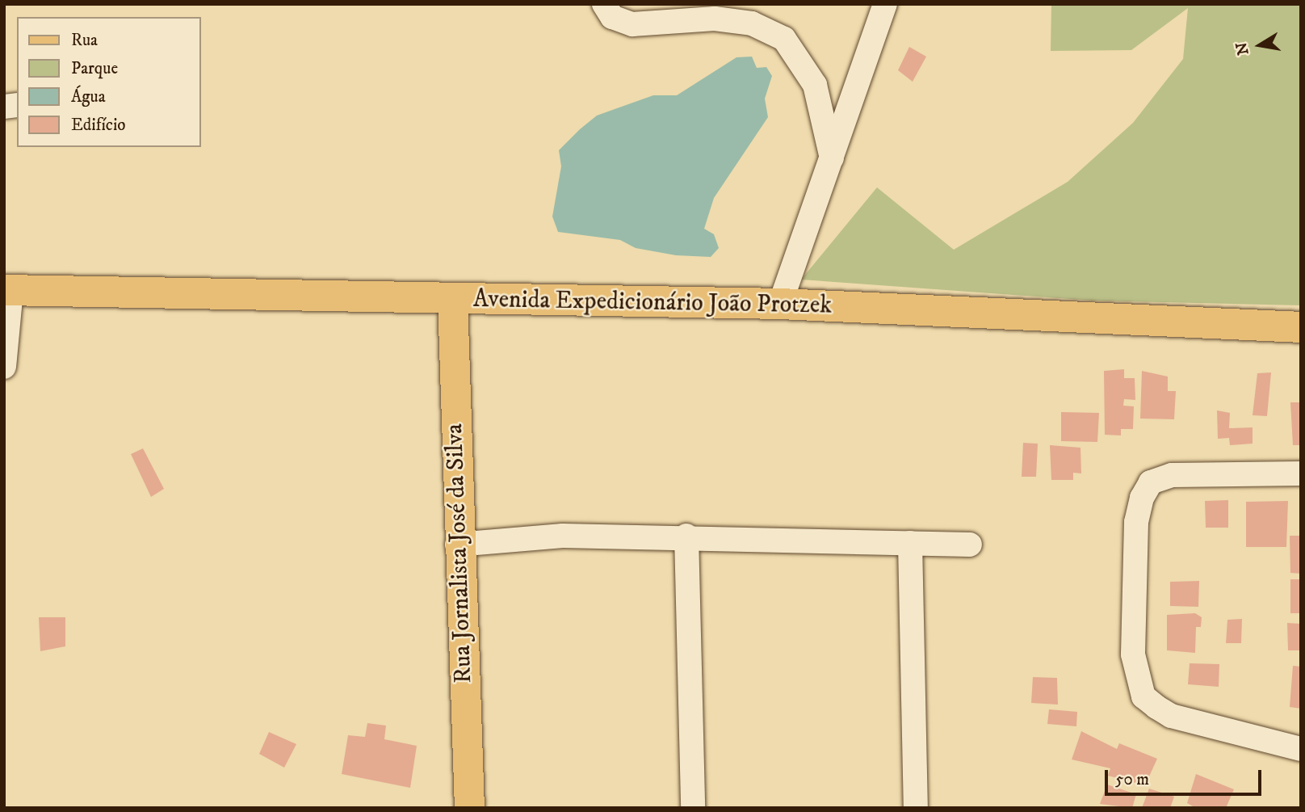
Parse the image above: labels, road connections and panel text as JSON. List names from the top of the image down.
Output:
{
  "streets": {
    "highway": ["Avenida Expedicionário João Protzek"],
    "main road": ["Rua Jornalista José da Silva"]
  },
  "crossings": [
    ["Avenida Expedicionário João Protzek", "Rua Jornalista José da Silva"]
  ],
  "legend": [
    "Rua",
    "Parque",
    "Água",
    "Edifício"
  ],
  "scale_bar": "50 m",
  "north": "left"
}
